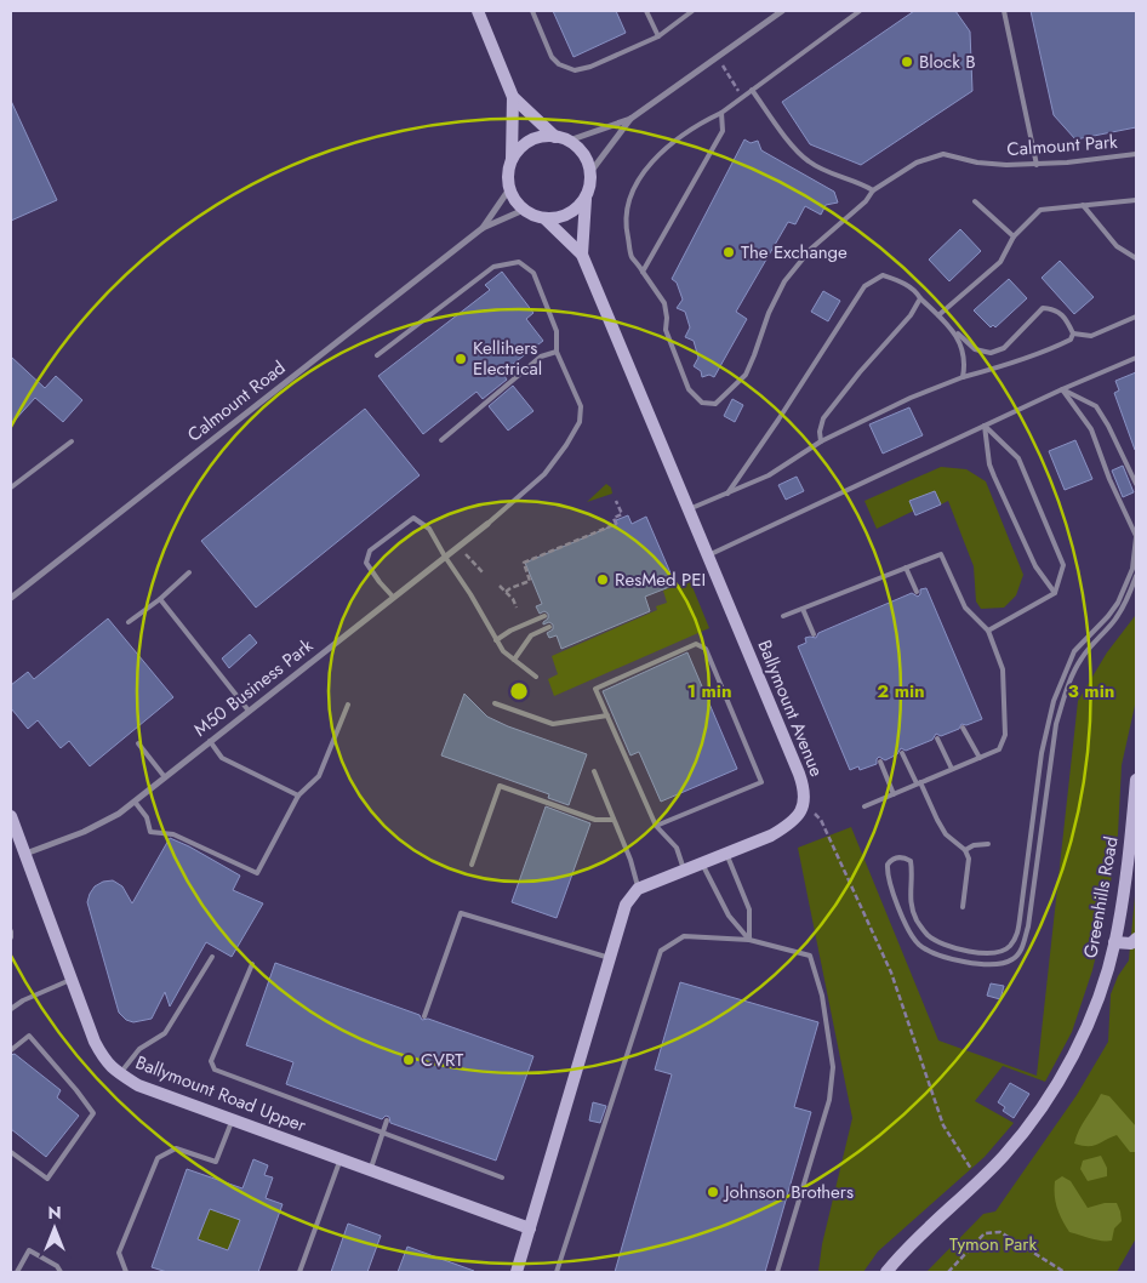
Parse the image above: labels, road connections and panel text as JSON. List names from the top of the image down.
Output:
{
  "streets": {
    "street": [
      "Calmount Road",
      "M50 Business Park",
      "Ballymount Avenue",
      "Greenhills Road",
      "Ballymount Road Upper"
    ],
    "lane": ["Calmount Park"]
  },
  "crossings": [
    ["Calmount Road", "Ballymount Avenue"],
    ["M50 Business Park", "Ballymount Road Upper"]
  ],
  "parks": ["Tymon Park"],
  "places": [
    "Block B",
    "The Exchange",
    "Kellihers Electrical",
    "ResMed PEI",
    "CVRT",
    "Johnson Brothers"
  ],
  "north": "top",
  "rings": ["1 min", "2 min", "3 min"]
}
